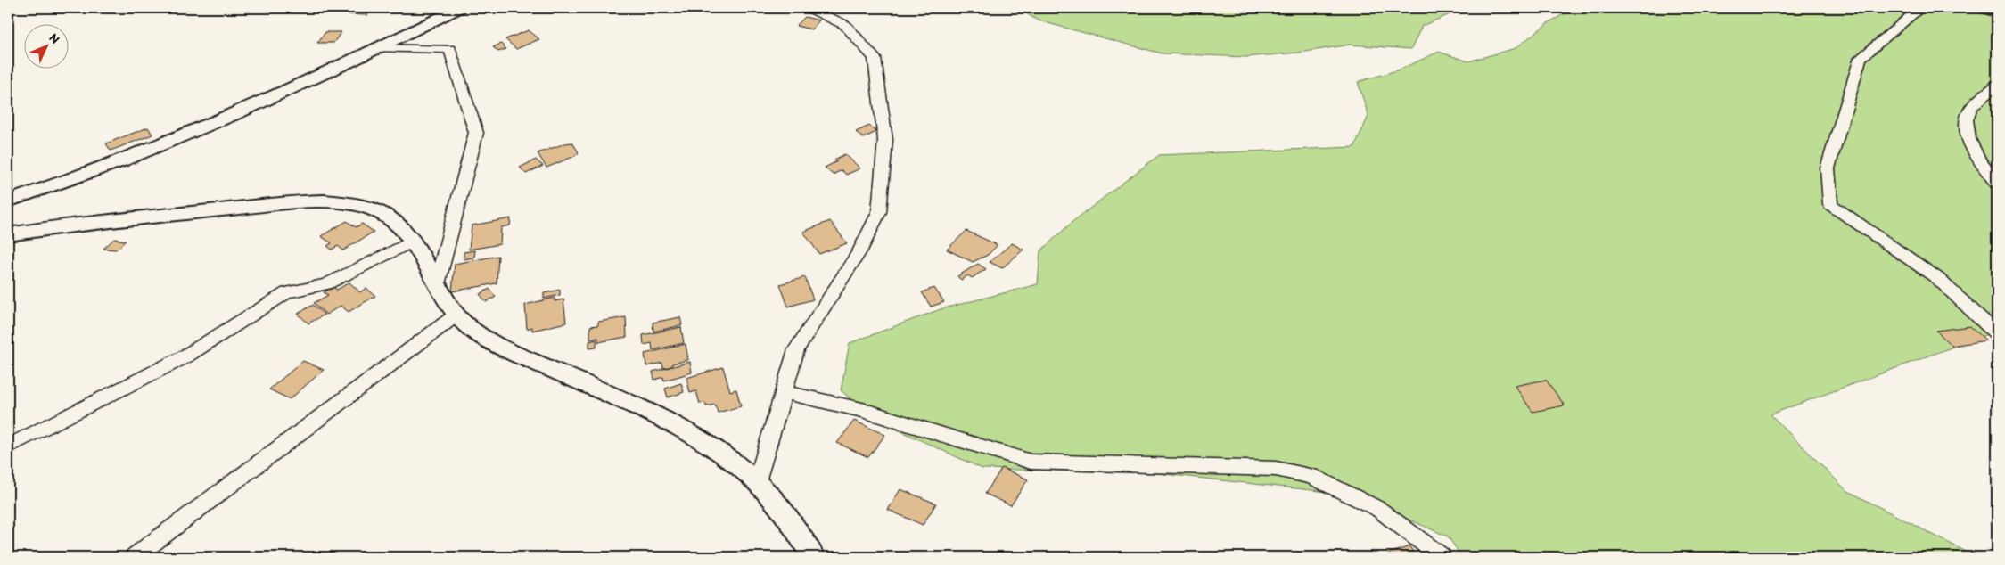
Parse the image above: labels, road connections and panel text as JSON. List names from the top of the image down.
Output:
{
  "north": "top right"
}
